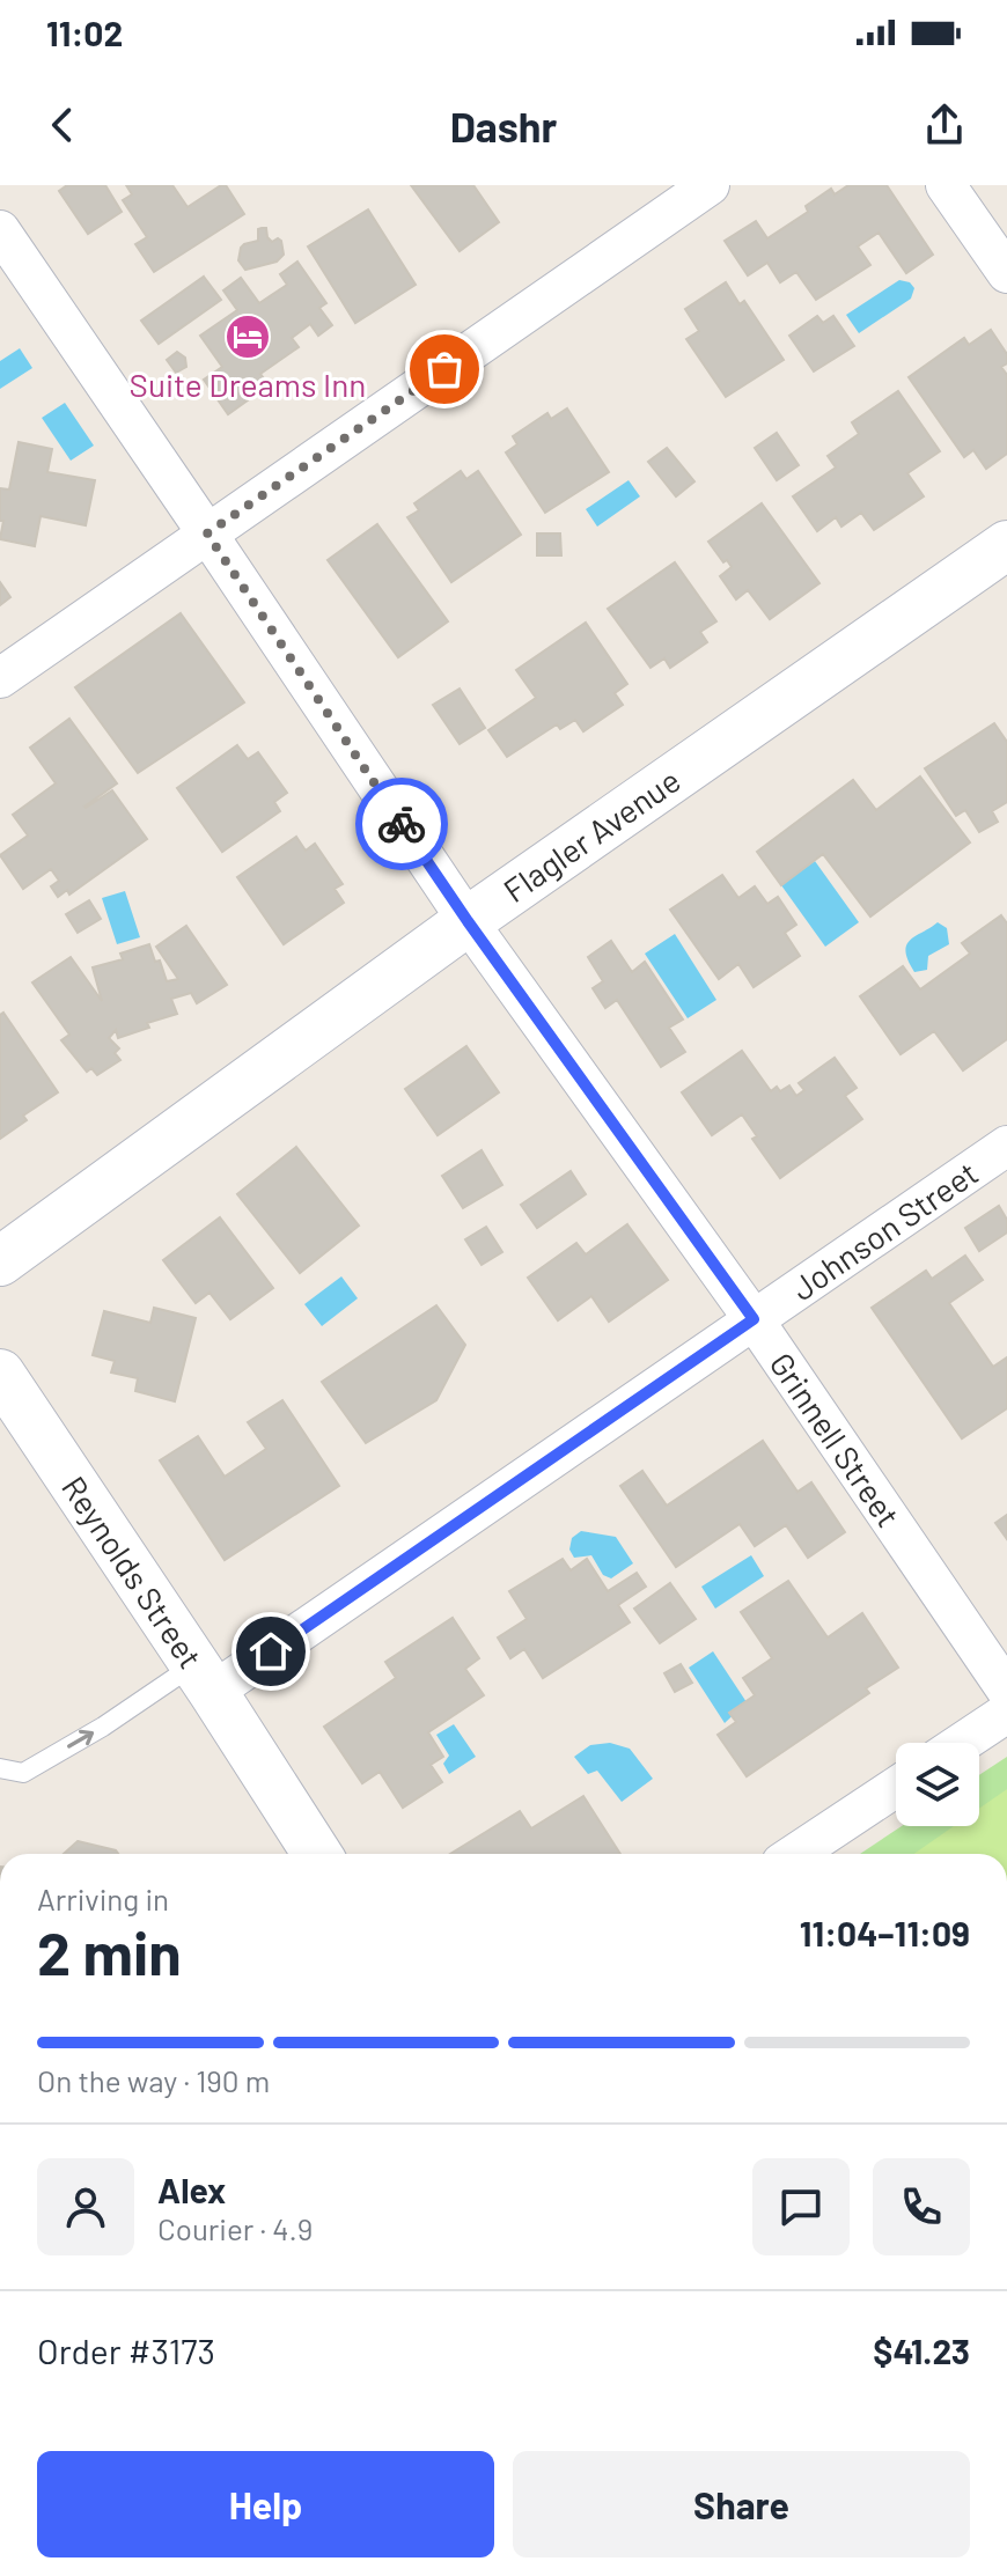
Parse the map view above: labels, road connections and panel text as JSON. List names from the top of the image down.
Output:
{
  "streets": {
    "street": [
      "Flagler Avenue",
      "Johnson Street",
      "Grinnell Street",
      "Reynolds Street"
    ]
  },
  "crossings": [
    ["Flagler Avenue", "Grinnell Street"],
    ["Johnson Street", "Grinnell Street"],
    ["Johnson Street", "Reynolds Street"]
  ],
  "places": {
    "hotel": ["Suite Dreams Inn"]
  },
  "page": {
    "status": "11:02",
    "header": "Dashr",
    "heading": ["2 min", "Arriving in", "11:04–11:09"],
    "panel": [
      "Alex",
      "Courier · 4.9",
      "Order #3173",
      "$41.23"
    ],
    "bar": "On the way · 190 m",
    "buttons": ["Help", "Share"]
  }
}
